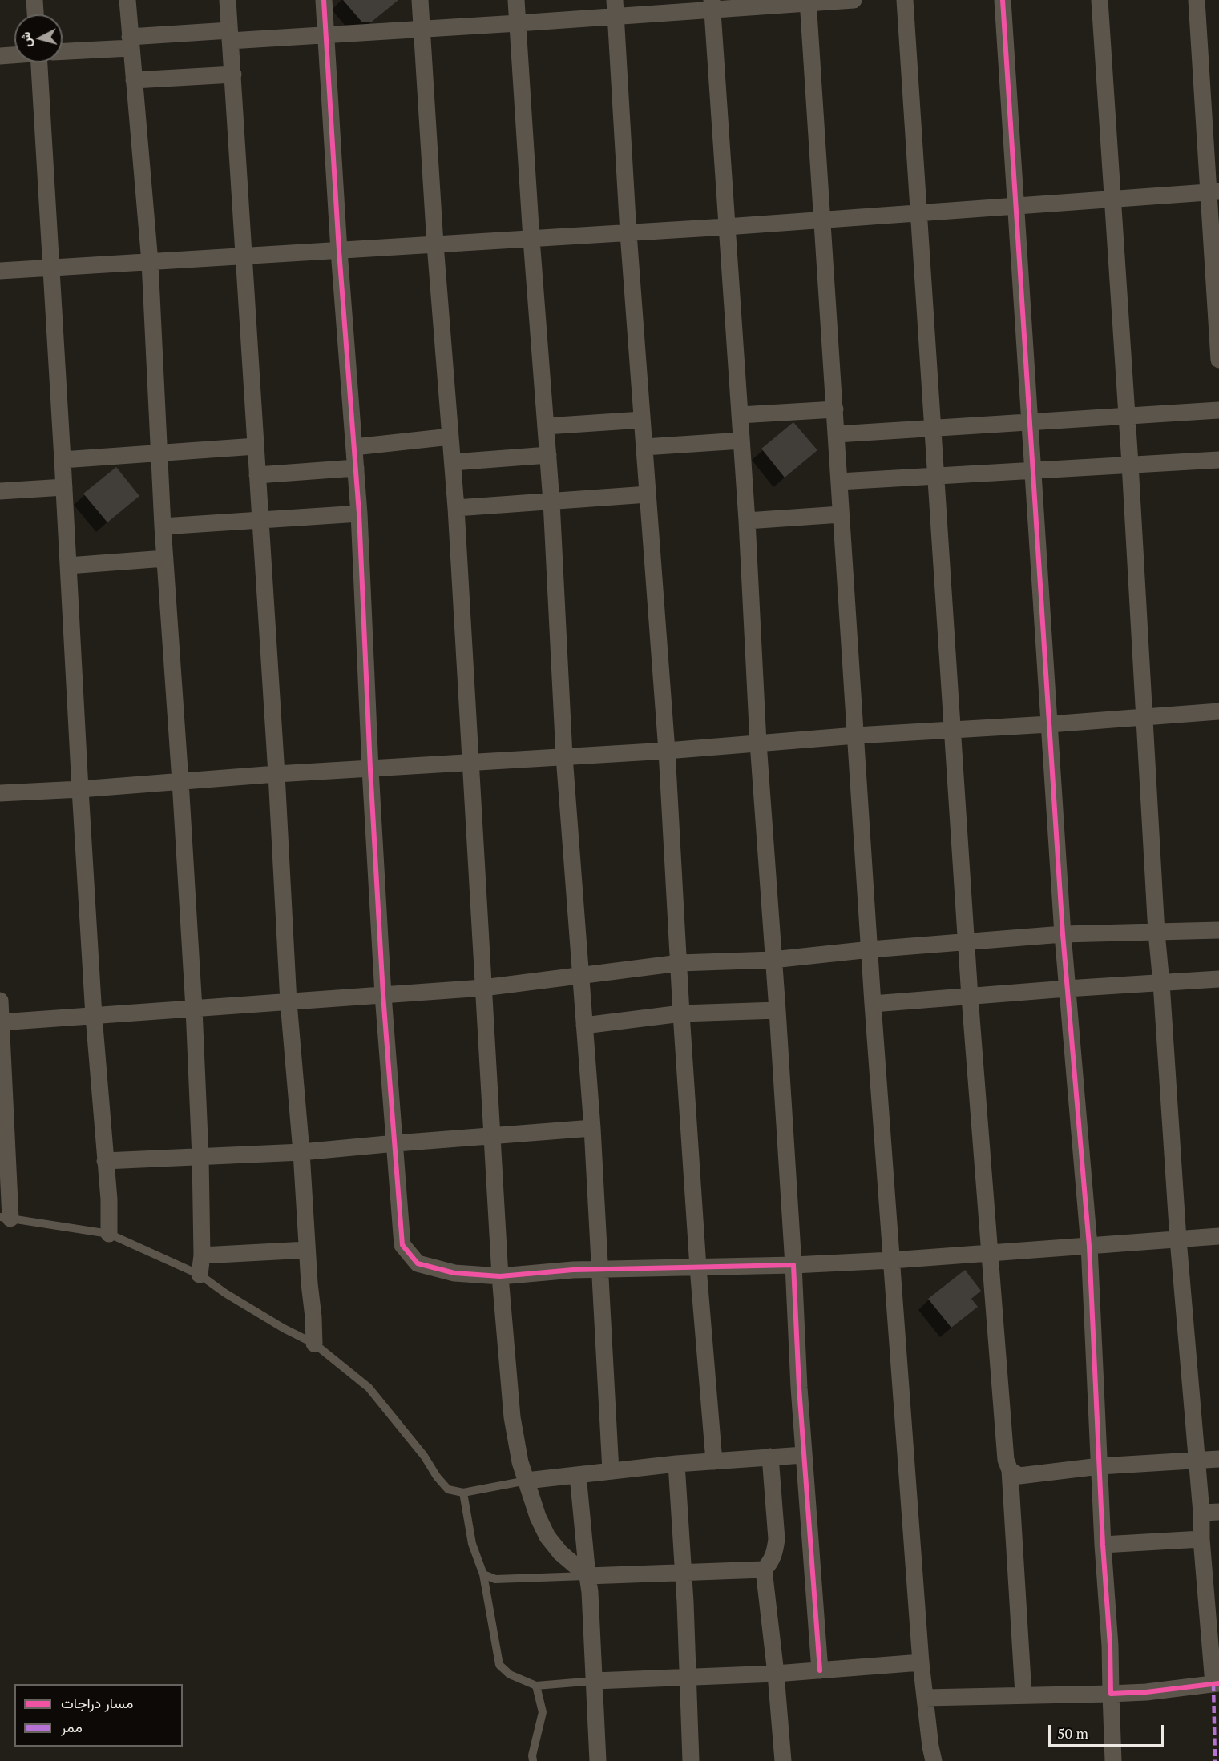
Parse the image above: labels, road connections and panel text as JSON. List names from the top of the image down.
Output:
{
  "legend": ["مسار دراجات", "ممر"],
  "scale_bar": "50 m",
  "north": "left"
}
